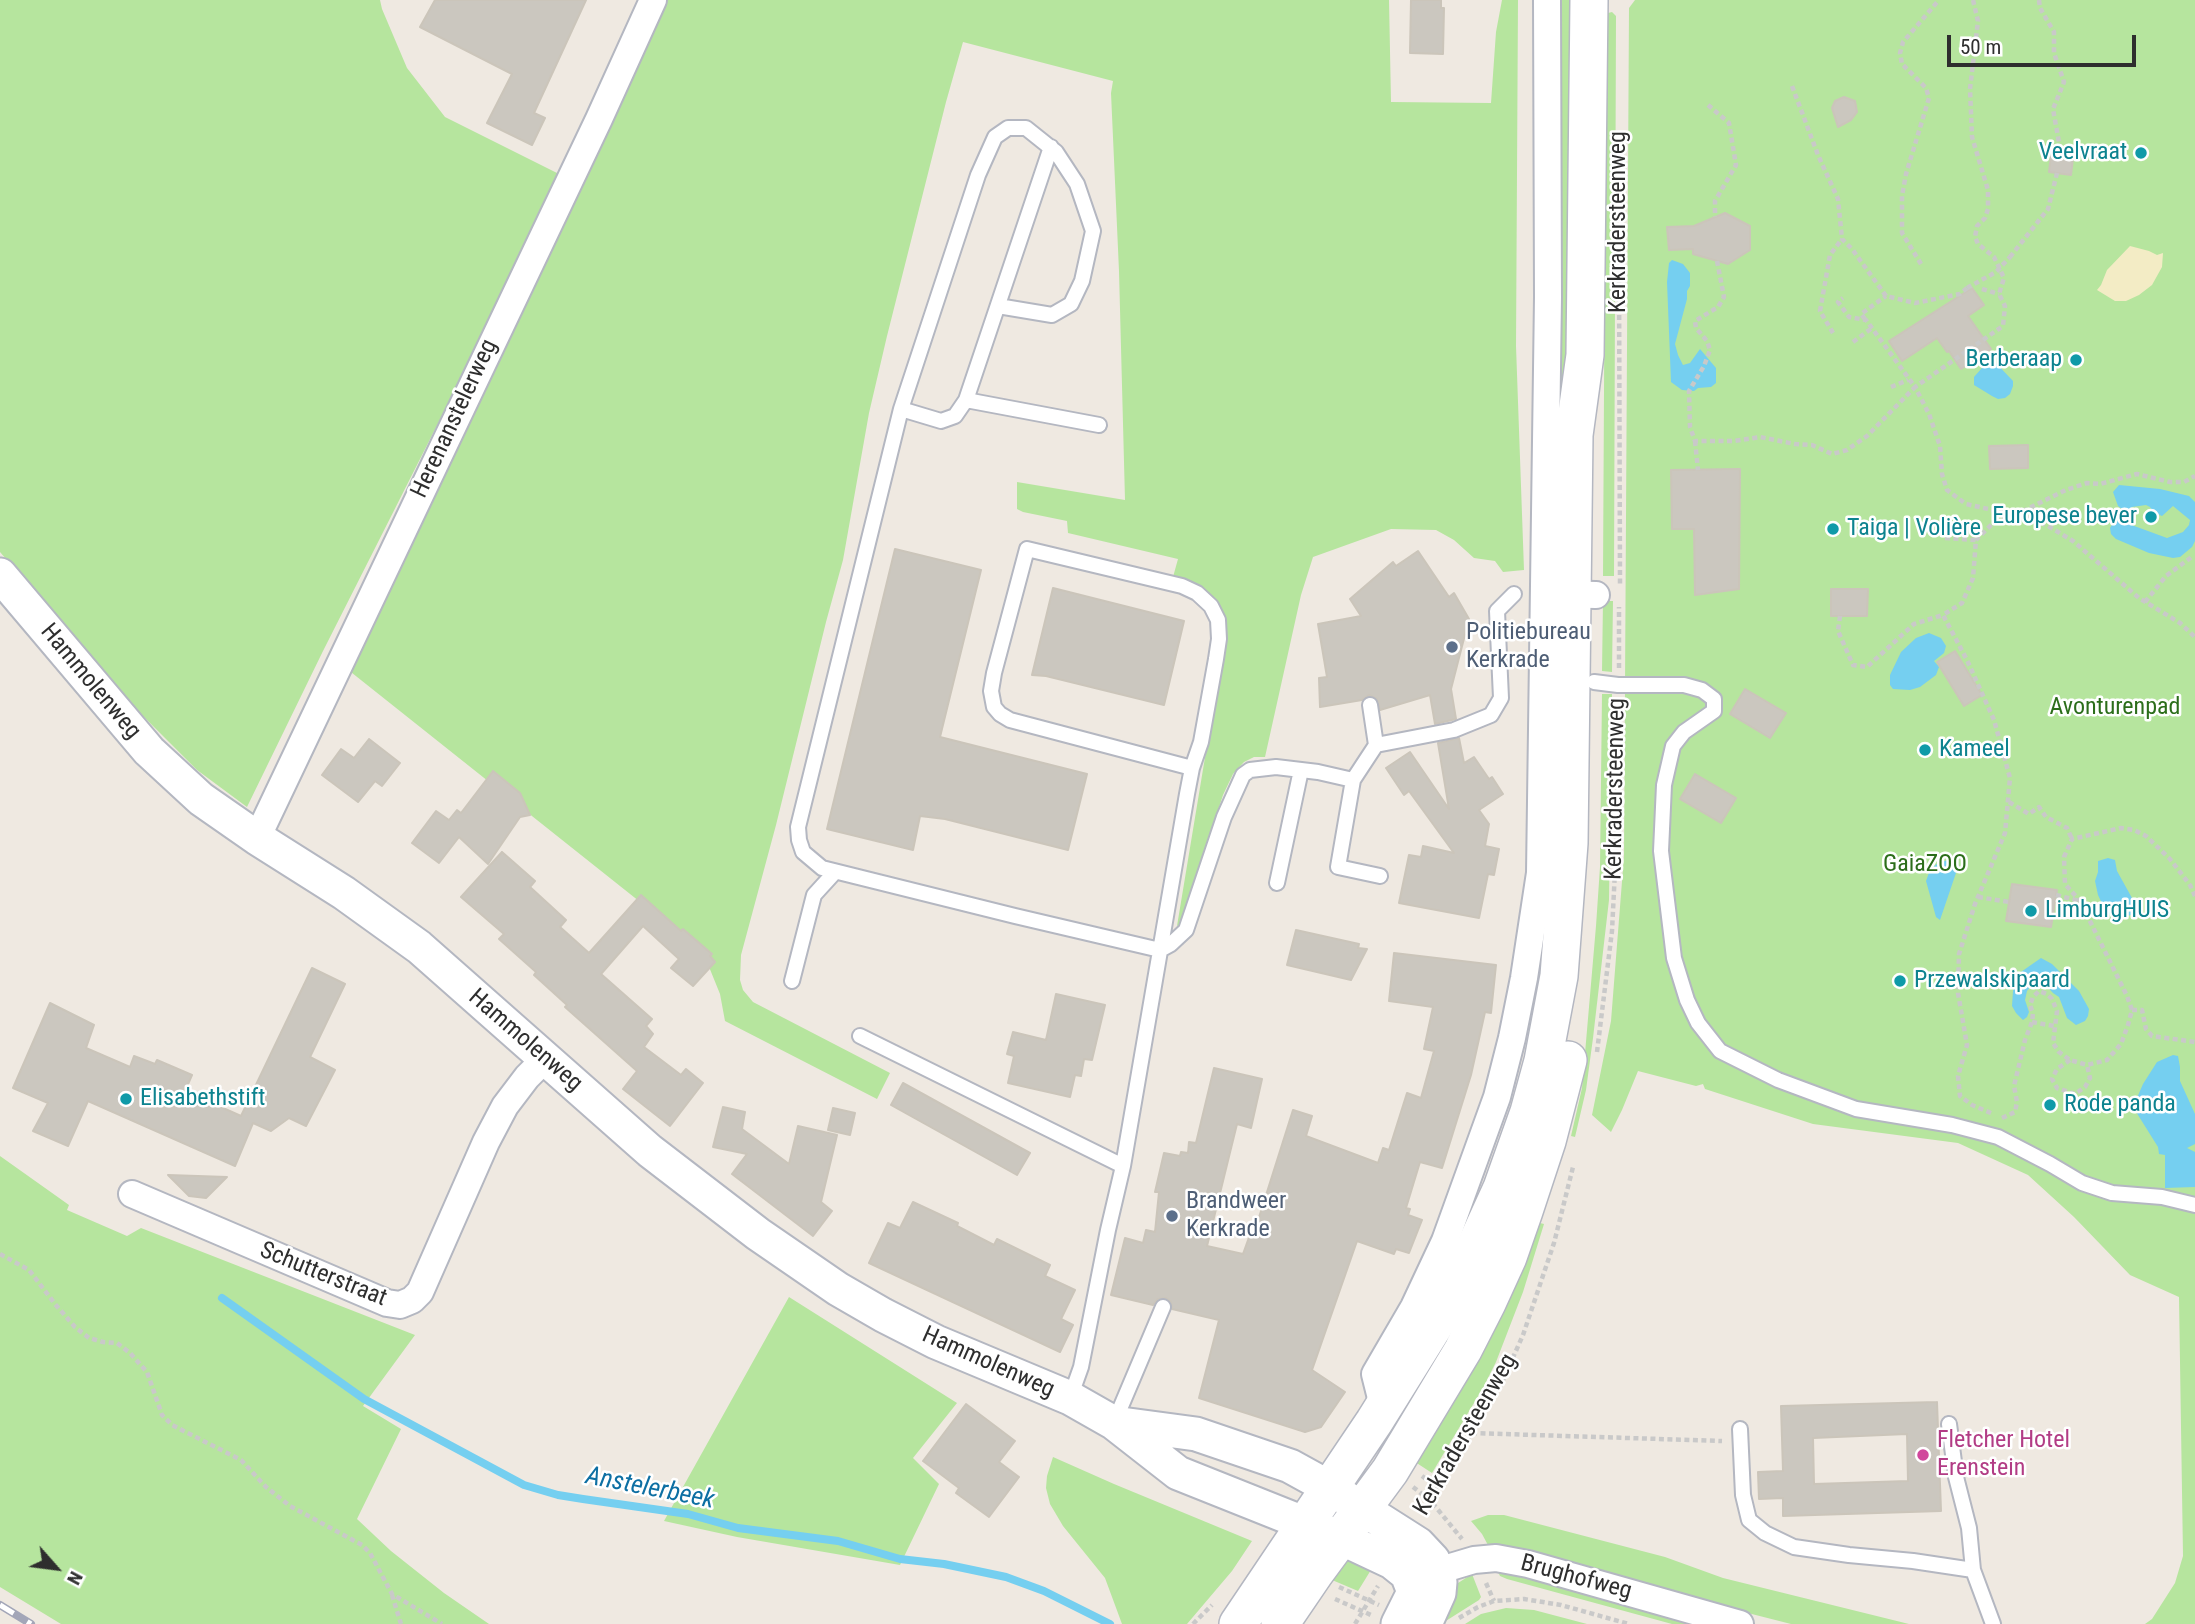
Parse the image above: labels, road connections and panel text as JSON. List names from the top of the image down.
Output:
{
  "streets": {
    "main road": ["Kerkradersteenweg"],
    "street": [
      "Herenanstelerweg",
      "Hammolenweg",
      "Schutterstraat",
      "Brughofweg"
    ]
  },
  "crossings": [
    ["Kerkradersteenweg", "Hammolenweg"],
    ["Herenanstelerweg", "Hammolenweg"],
    ["Hammolenweg", "Schutterstraat"],
    ["Hammolenweg", "Brughofweg"]
  ],
  "water": ["Anstelerbeek"],
  "parks": ["Avonturenpad", "GaiaZOO"],
  "places": [
    "Veelvraat",
    "Berberaap",
    "Europese bever",
    "Taiga | Volière",
    "Politiebureau Kerkrade",
    "Kameel",
    "LimburgHUIS",
    "Przewalskipaard",
    "Elisabethstift",
    "Rode panda",
    "Brandweer Kerkrade",
    "Fletcher Hotel Erenstein"
  ],
  "scale_bar": "50 m",
  "north": "bottom right"
}
